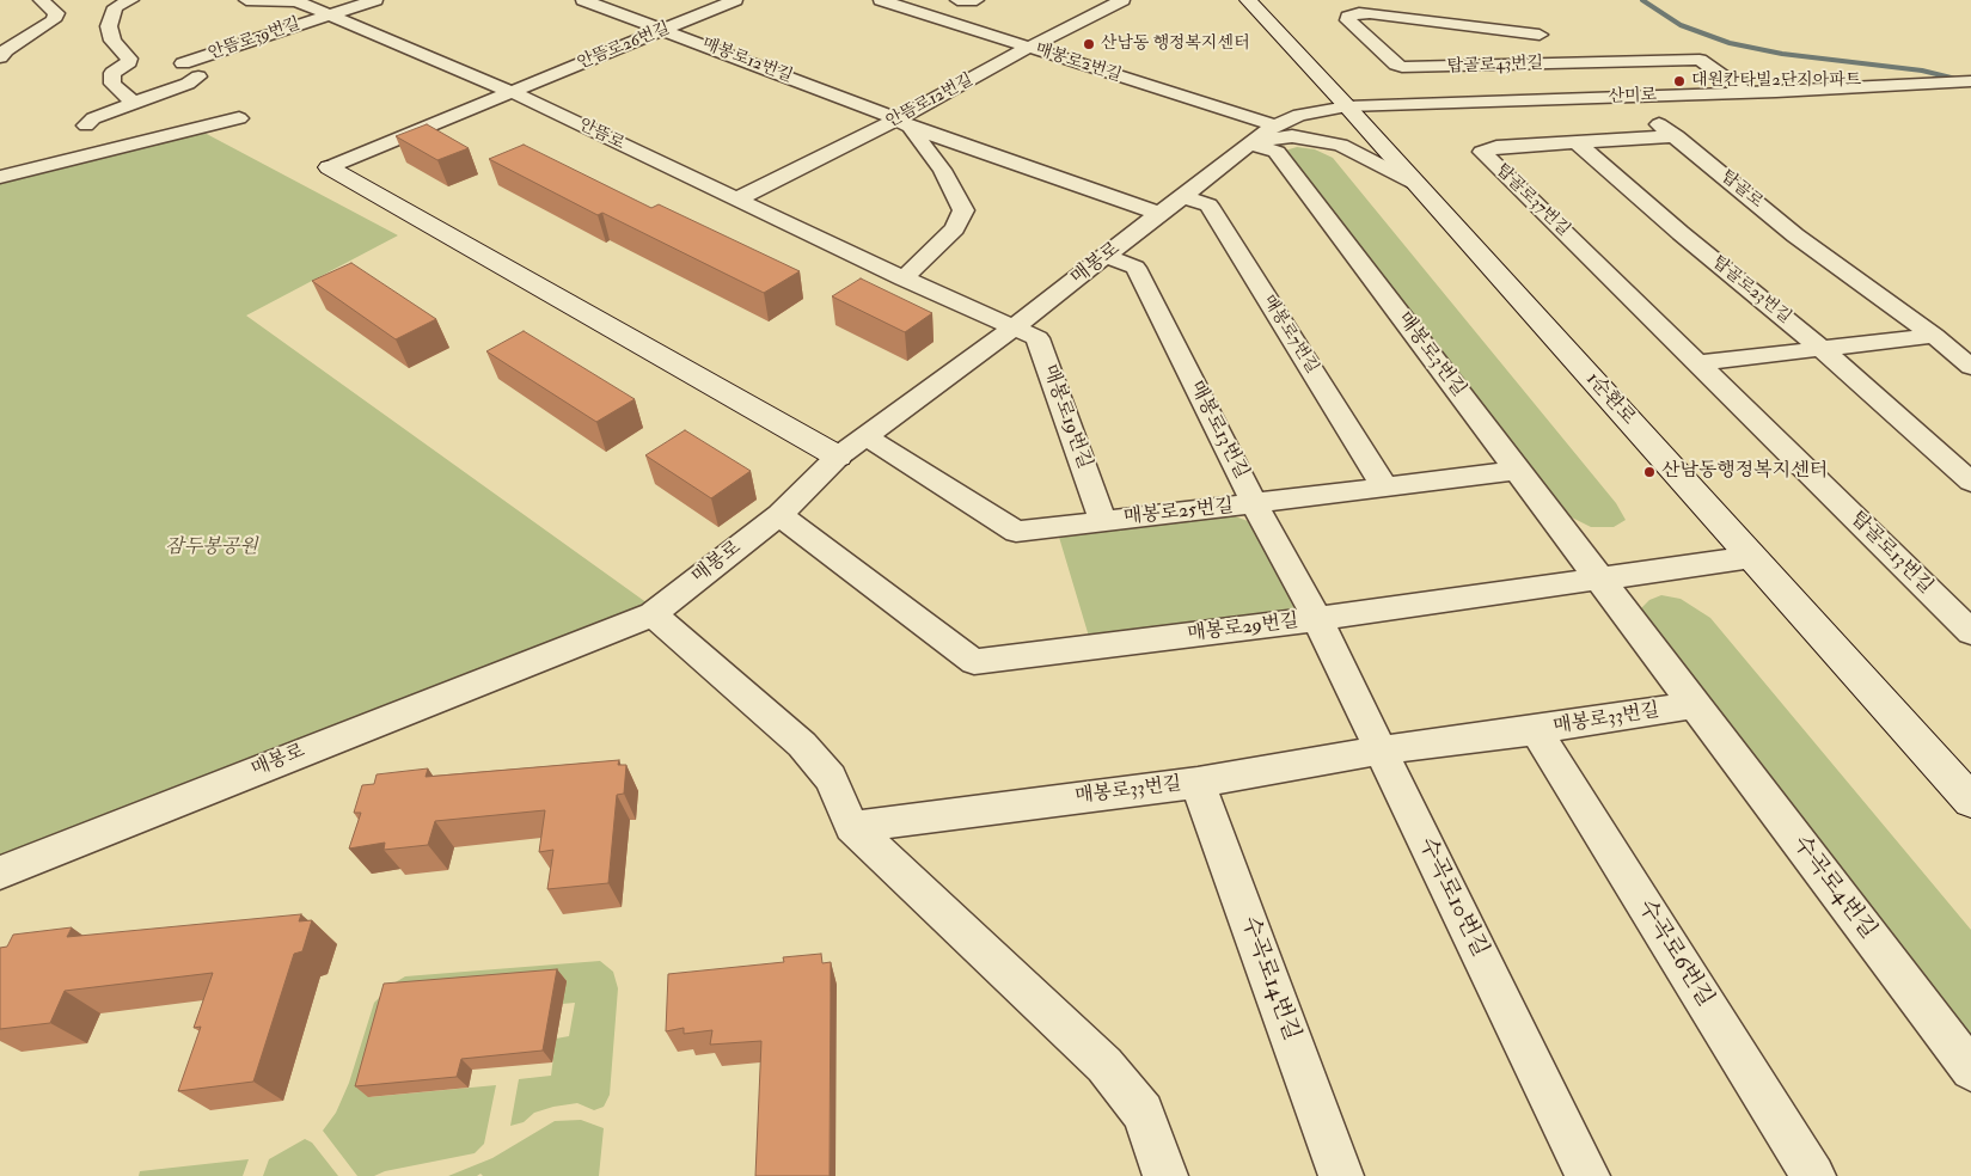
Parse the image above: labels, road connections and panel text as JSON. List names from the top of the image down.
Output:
{
  "streets": {
    "main road": ["1순환로"],
    "street": [
      "안뜸로39번길",
      "안뜸로26번길",
      "매봉로12번길",
      "매봉로2번길",
      "탑골로43번길",
      "산미로",
      "안뜸로12번길",
      "안뜸로",
      "탑골로",
      "탑골로37번길",
      "매봉로",
      "탑골로23번길",
      "매봉로7번길",
      "매봉로3번길",
      "매봉로19번길",
      "매봉로13번길",
      "매봉로25번길",
      "탑골로13번길",
      "매봉로29번길",
      "매봉로33번길",
      "수곡로4번길",
      "수곡로10번길",
      "수곡로6번길",
      "수곡로14번길"
    ]
  },
  "crossings": [
    ["안뜸로39번길", "안뜸로"],
    ["안뜸로26번길", "매봉로12번길"],
    ["안뜸로26번길", "안뜸로"],
    ["매봉로12번길", "안뜸로12번길"],
    ["매봉로12번길", "매봉로"],
    ["매봉로2번길", "안뜸로12번길"],
    ["매봉로2번길", "매봉로"],
    ["탑골로43번길", "산미로"],
    ["탑골로43번길", "탑골로"],
    ["산미로", "탑골로"],
    ["산미로", "매봉로"],
    ["산미로", "1순환로"],
    ["안뜸로12번길", "안뜸로"],
    ["안뜸로", "매봉로"],
    ["안뜸로", "매봉로19번길"],
    ["탑골로", "탑골로37번길"],
    ["탑골로", "탑골로23번길"],
    ["탑골로37번길", "탑골로23번길"],
    ["탑골로37번길", "탑골로13번길"],
    ["매봉로", "매봉로7번길"],
    ["매봉로", "매봉로3번길"],
    ["매봉로", "1순환로"],
    ["매봉로", "매봉로19번길"],
    ["매봉로", "매봉로13번길"],
    ["매봉로", "매봉로25번길"],
    ["매봉로", "매봉로29번길"],
    ["탑골로23번길", "탑골로13번길"],
    ["매봉로7번길", "매봉로25번길"],
    ["매봉로3번길", "매봉로25번길"],
    ["매봉로3번길", "매봉로29번길"],
    ["매봉로3번길", "수곡로4번길"],
    ["1순환로", "매봉로29번길"],
    ["매봉로19번길", "매봉로25번길"],
    ["매봉로13번길", "매봉로25번길"],
    ["매봉로13번길", "매봉로29번길"],
    ["매봉로13번길", "수곡로10번길"],
    ["매봉로29번길", "수곡로4번길"],
    ["매봉로29번길", "수곡로10번길"],
    ["매봉로33번길", "수곡로4번길"],
    ["매봉로33번길", "수곡로10번길"],
    ["매봉로33번길", "수곡로6번길"],
    ["매봉로33번길", "수곡로14번길"]
  ],
  "parks": ["잠두봉공원"],
  "places": ["산남동 행정복지센터", "대원칸타빌2단지아파트", "산남동행정복지센터"]
}
